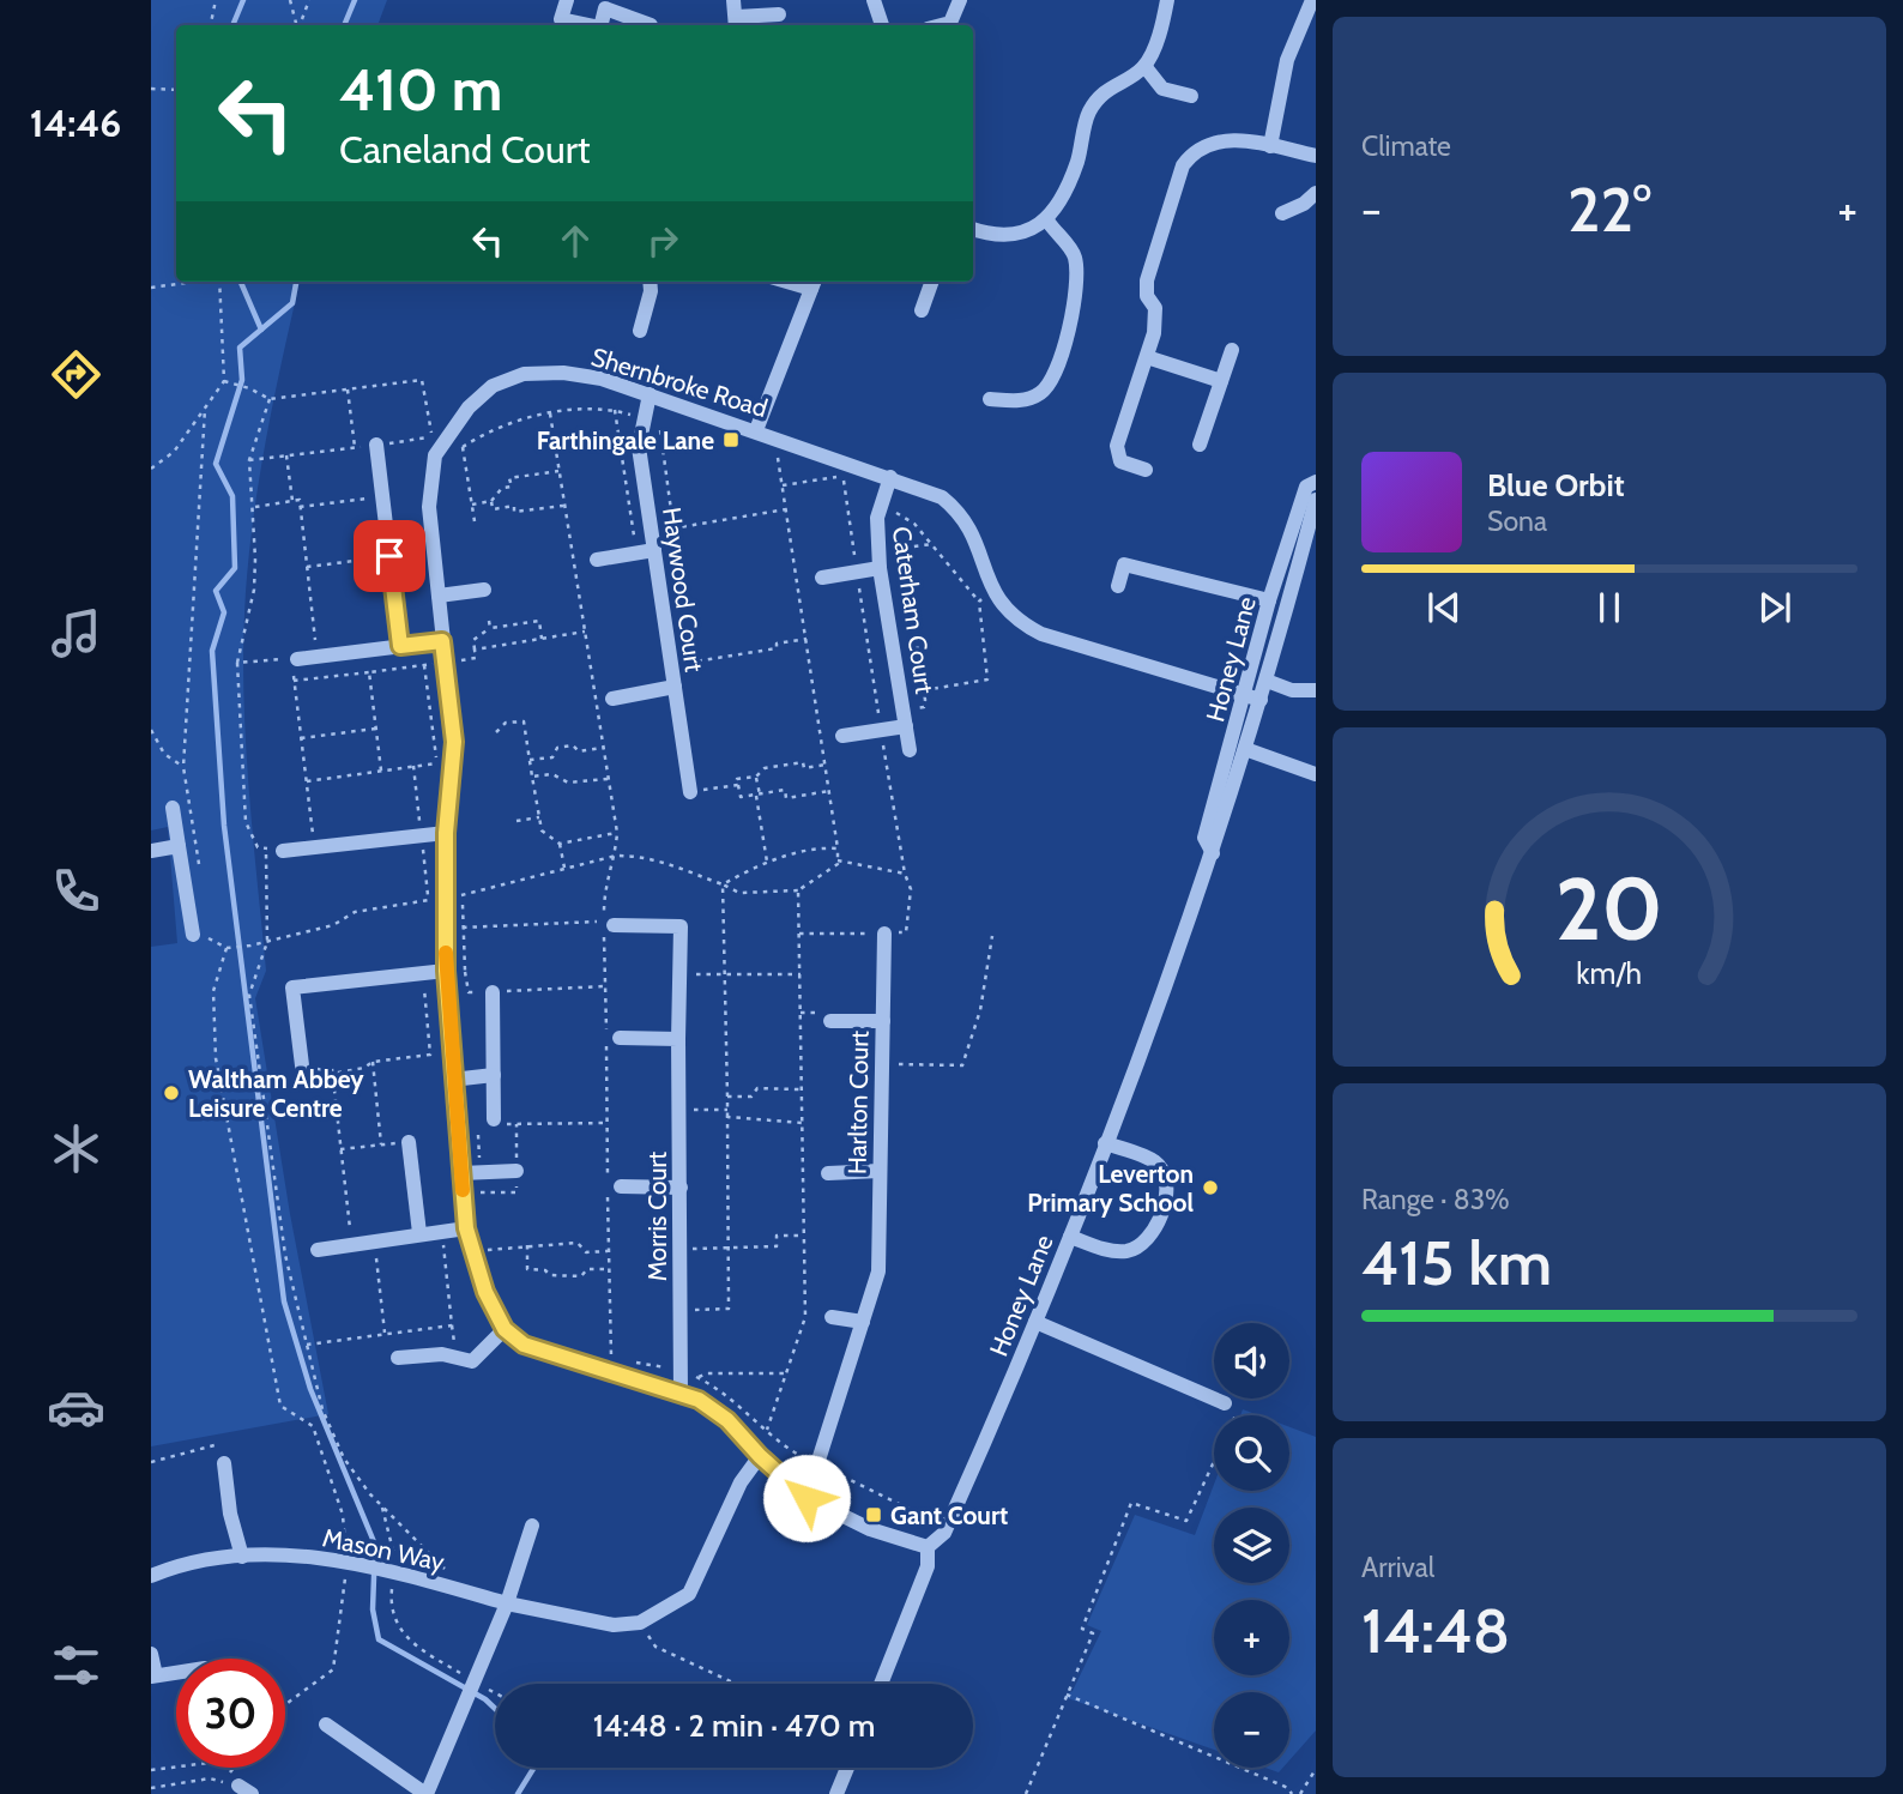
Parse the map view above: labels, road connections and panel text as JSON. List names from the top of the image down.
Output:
{
  "streets": {
    "street": [
      "Shernbroke Road",
      "Haywood Court",
      "Caterham Court",
      "Honey Lane",
      "Harlton Court",
      "Morris Court",
      "Mason Way"
    ]
  },
  "crossings": [
    ["Shernbroke Road", "Haywood Court"],
    ["Shernbroke Road", "Caterham Court"],
    ["Shernbroke Road", "Honey Lane"]
  ],
  "places": {
    "transit": ["Farthingale Lane", "Gant Court"],
    "other": ["Waltham Abbey Leisure Centre", "Leverton Primary School"]
  },
  "page": {
    "tabs": "14:46",
    "tile": [
      "Climate",
      ["Range · 83%", "415 km"],
      ["Arrival", "14:48"]
    ],
    "turn": ["410 m", "Caneland Court"],
    "heat": ["−", "22°", "+"],
    "song": ["Blue Orbit", "Sona"],
    "map_buttons": ["+", "−"],
    "limit": "30",
    "trip": "14:48 · 2 min · 470 m",
    "gauge": ["20", "km/h"]
  }
}
